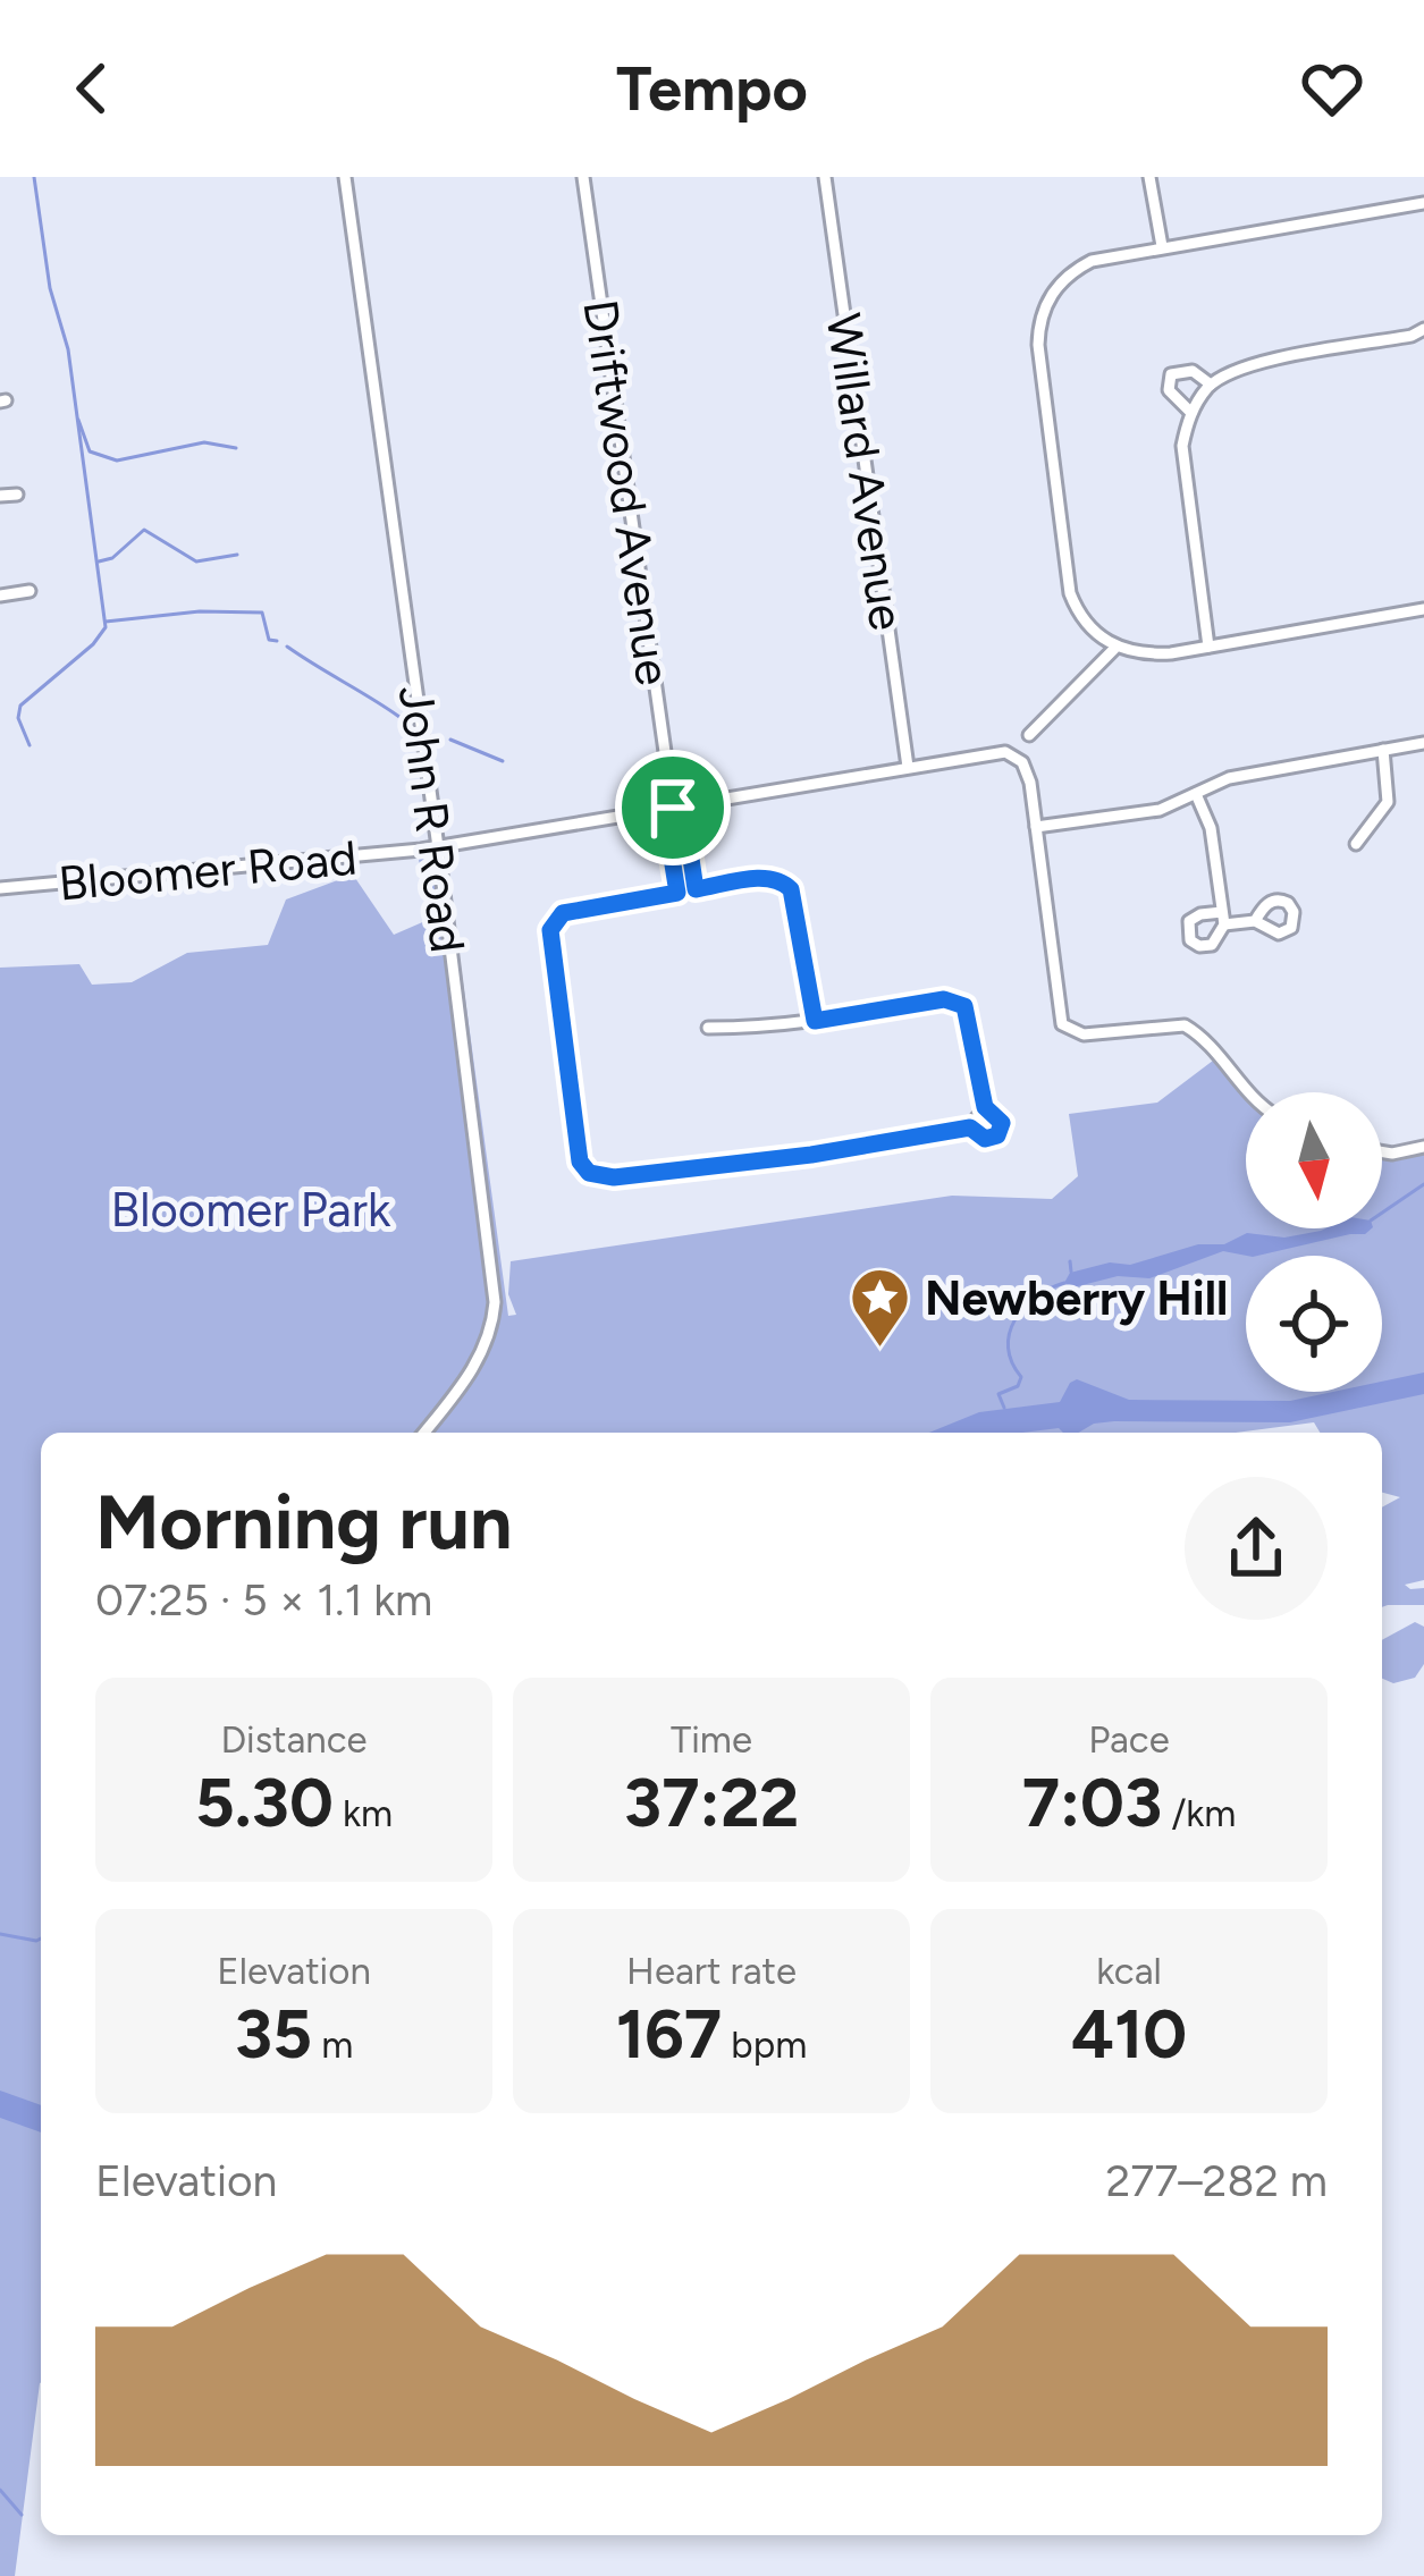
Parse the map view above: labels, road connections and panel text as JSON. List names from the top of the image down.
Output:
{
  "streets": {
    "street": [
      "Willard Avenue",
      "Driftwood Avenue",
      "John R Road",
      "Bloomer Road"
    ]
  },
  "crossings": [
    ["Willard Avenue", "Bloomer Road"],
    ["Driftwood Avenue", "Bloomer Road"],
    ["John R Road", "Bloomer Road"]
  ],
  "parks": ["Bloomer Park"],
  "places": {
    "place": ["Newberry Hill"]
  },
  "north": "bottom",
  "page": {
    "header": "Tempo",
    "heading": ["Morning run", "07:25 · 5 × 1.1 km"],
    "stats": [
      ["Distance", "5.30 km"],
      ["Time", "37:22"],
      ["Pace", "7:03 /km"],
      ["Elevation", "35 m"],
      ["Heart rate", "167 bpm"],
      ["kcal", "410"]
    ],
    "chart": ["Elevation", "277–282 m"]
  }
}
